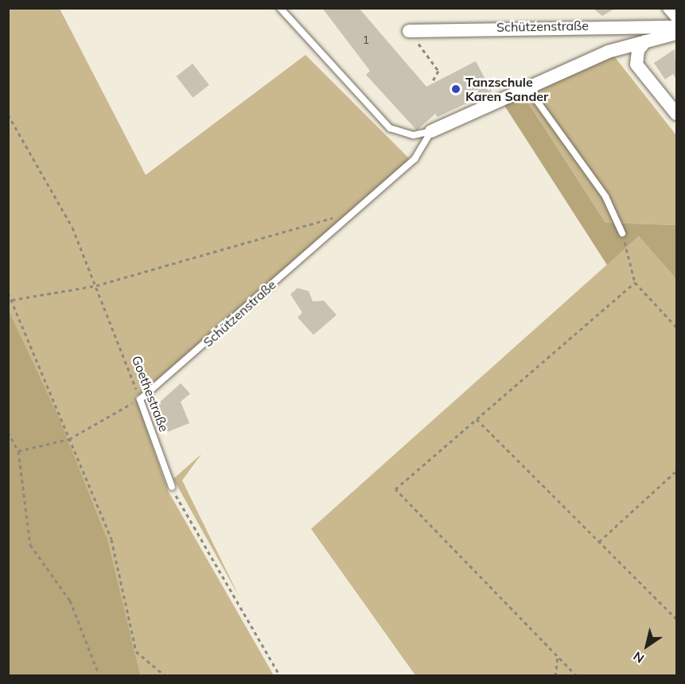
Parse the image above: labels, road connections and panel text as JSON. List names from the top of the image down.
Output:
{
  "streets": {
    "street": ["Schützenstraße"],
    "lane": ["Goethestraße"]
  },
  "crossings": [
    ["Schützenstraße", "Goethestraße"]
  ],
  "places": ["Tanzschule Karen Sander"],
  "house_numbers": ["1"],
  "north": "bottom left"
}
